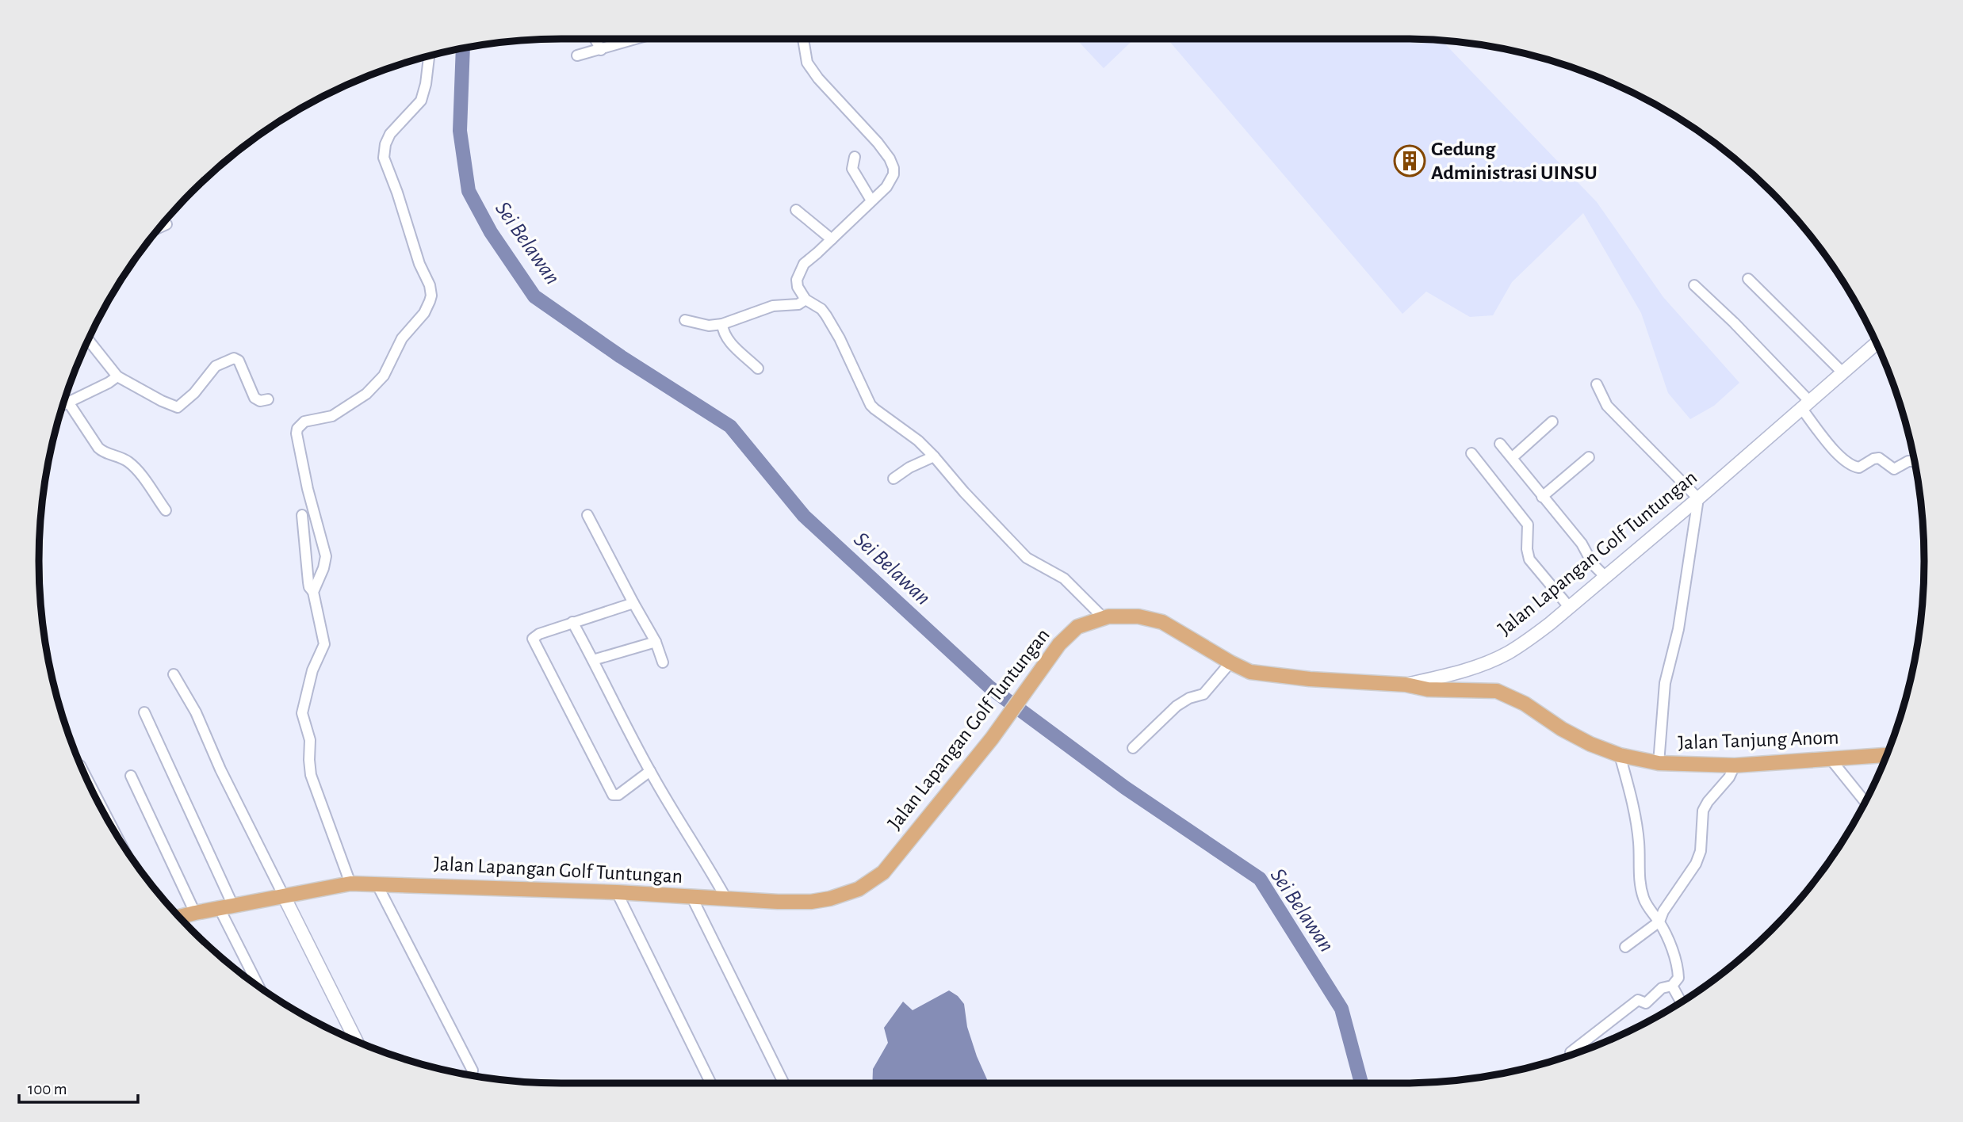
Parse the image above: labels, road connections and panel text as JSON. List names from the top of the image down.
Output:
{
  "streets": {
    "main road": ["Jalan Lapangan Golf Tuntungan", "Jalan Tanjung Anom"]
  },
  "crossings": [
    ["Jalan Lapangan Golf Tuntungan", "Jalan Tanjung Anom"]
  ],
  "water": ["Sei Belawan"],
  "places": {
    "building": ["Gedung Administrasi UINSU"]
  },
  "scale_bar": "100 m"
}
